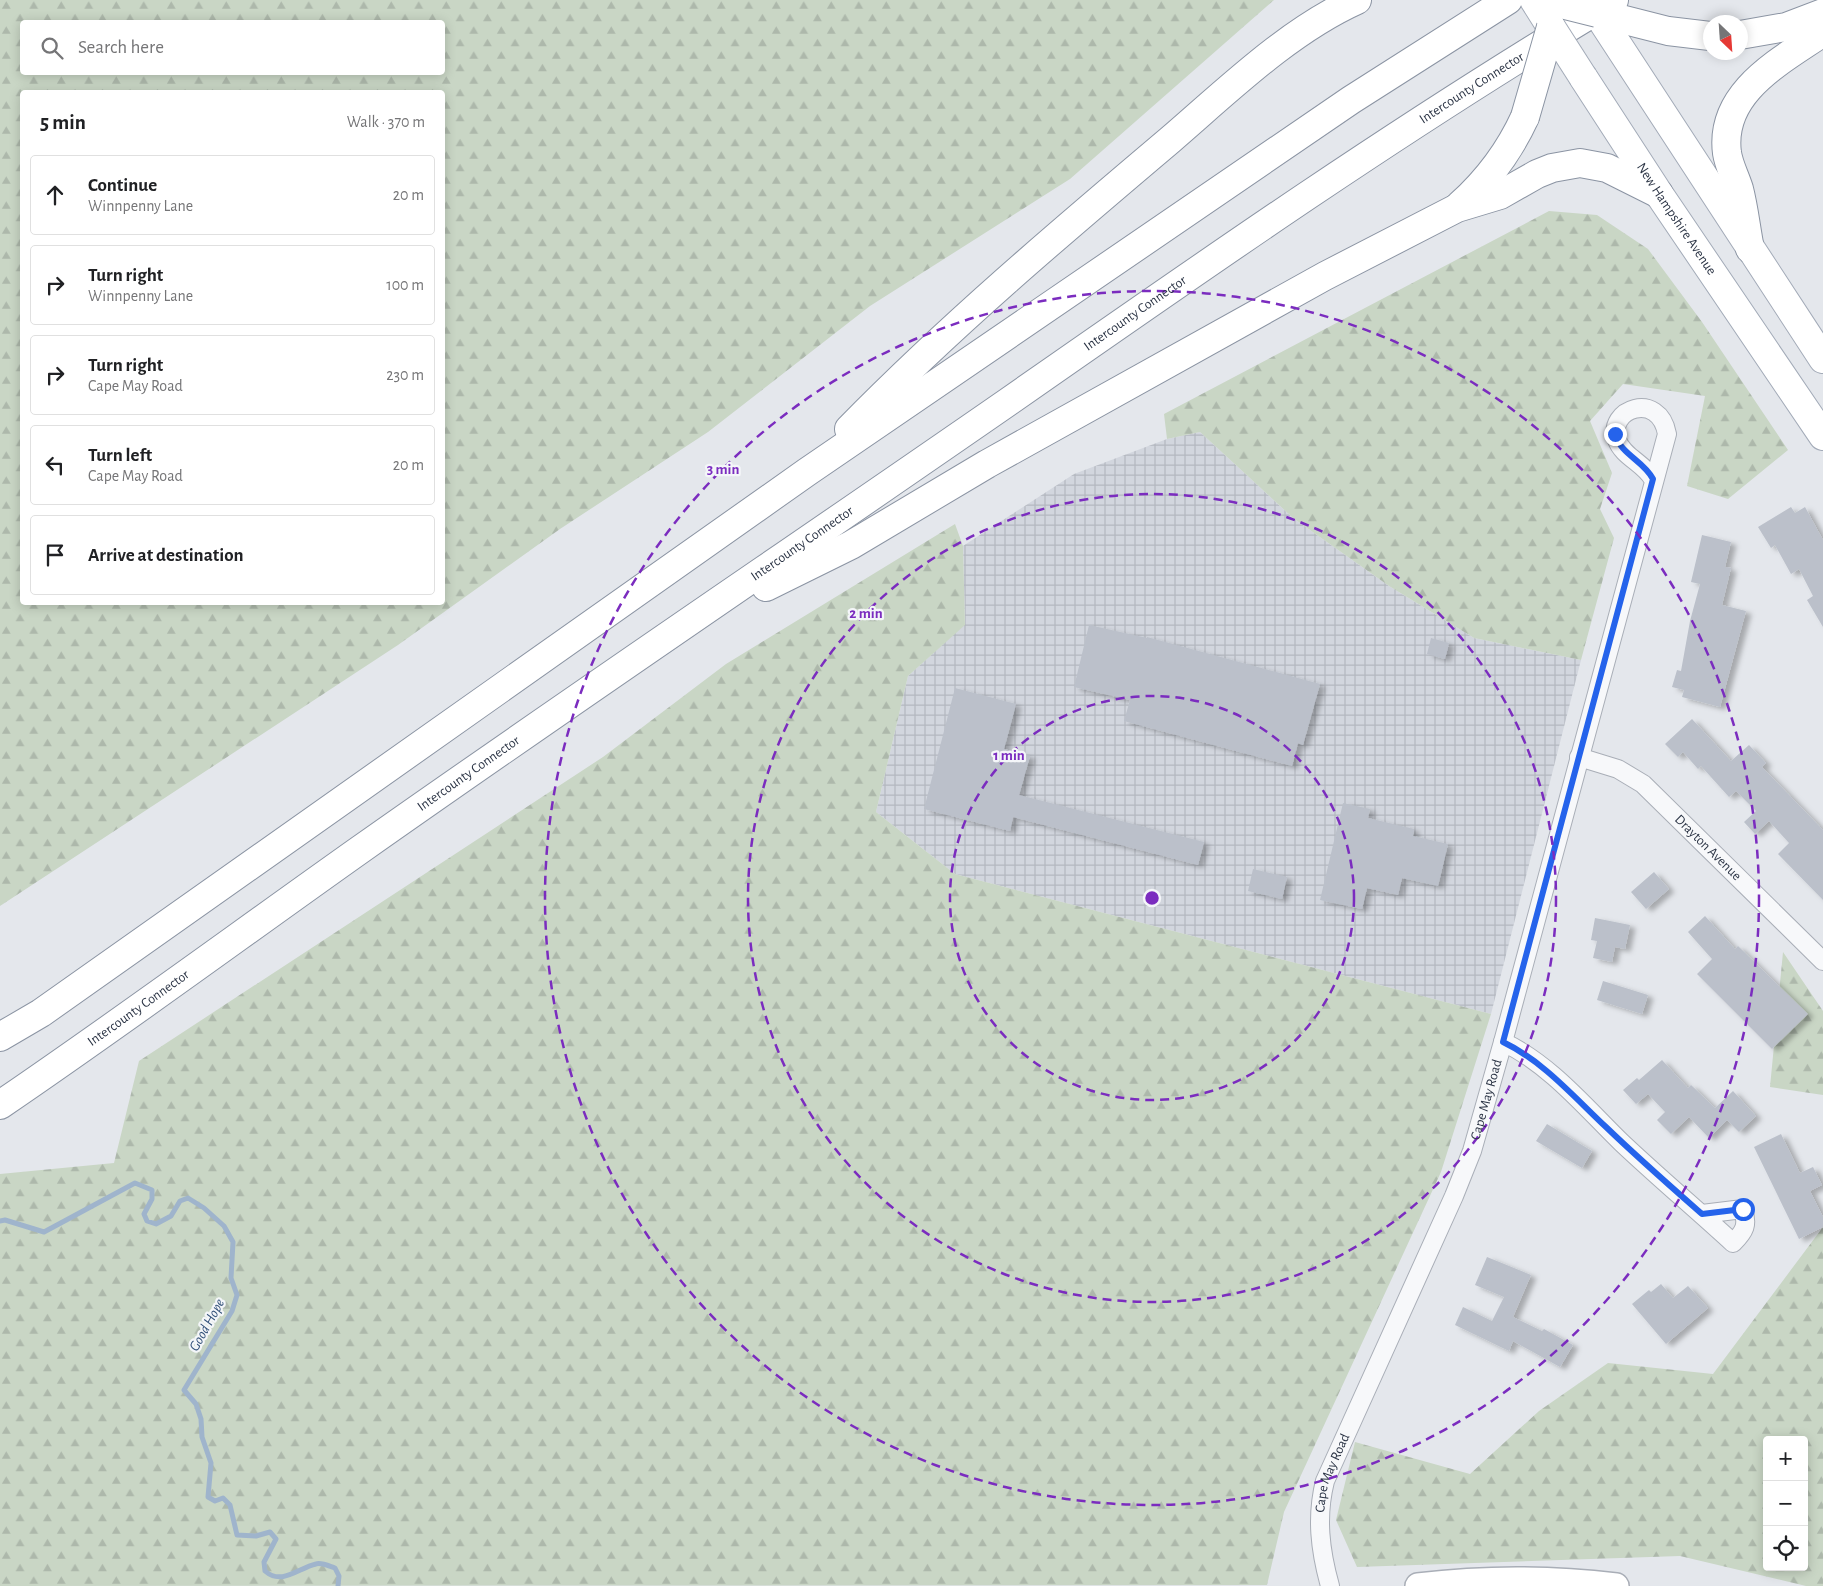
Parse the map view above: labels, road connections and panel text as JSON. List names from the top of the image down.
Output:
{
  "streets": {
    "main road": ["Intercounty Connector", "New Hampshire Avenue"],
    "street": ["Drayton Avenue", "Cape May Road"]
  },
  "crossings": [
    ["Drayton Avenue", "Cape May Road"]
  ],
  "water": ["Good Hope"],
  "north": "bottom right",
  "page": {
    "search": "Search here",
    "heading": ["5 min", "Walk · 370 m"],
    "list": [
      ["Continue", "Winnpenny Lane", "20 m"],
      ["Turn right", "Winnpenny Lane", "100 m"],
      ["Turn right", "Cape May Road", "230 m"],
      ["Turn left", "Cape May Road", "20 m"],
      "Arrive at destination"
    ],
    "map_buttons": ["+", "−"]
  },
  "rings": ["3 min", "2 min", "1 min"]
}
